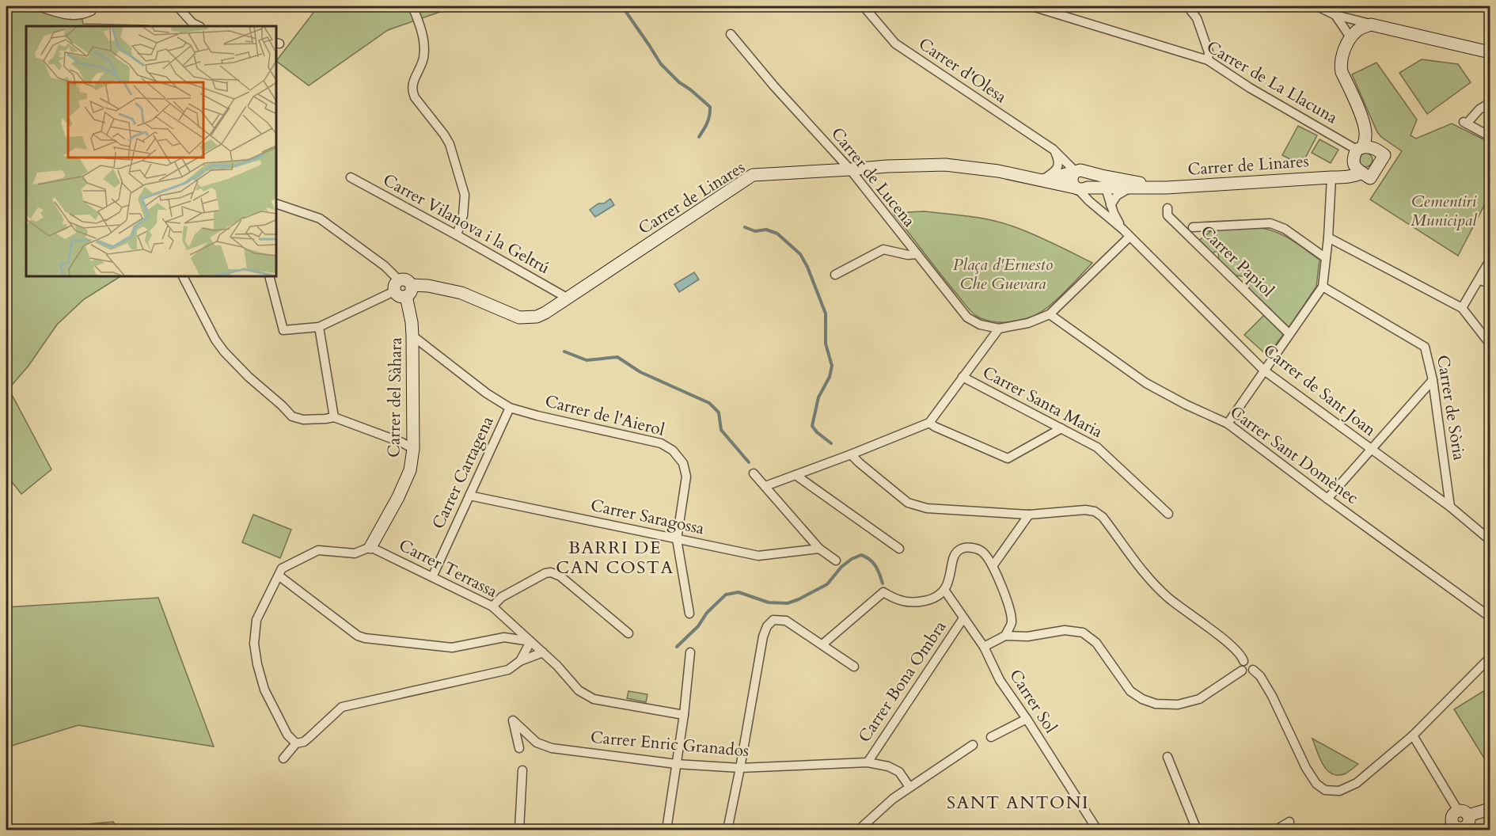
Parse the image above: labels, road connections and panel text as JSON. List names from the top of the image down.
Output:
{
  "streets": {
    "street": [
      "Carrer d'Olesa",
      "Carrer de La Llacuna",
      "Carrer de Linares",
      "Carrer de Lucena",
      "Carrer Vilanova i la Geltrú",
      "Carrer Papiol",
      "Carrer de Sant Joan",
      "Carrer del Sàhara",
      "Carrer Santa Maria",
      "Carrer de Sòria",
      "Carrer de l'Aierol",
      "Carrer Sant Domènec",
      "Carrer Cartagena",
      "Carrer Saragossa",
      "Carrer Terrassa",
      "Carrer Bona Ombra",
      "Carrer Sol",
      "Carrer Enric Granados"
    ]
  },
  "crossings": [
    ["Carrer d'Olesa", "Carrer de Linares"],
    ["Carrer de La Llacuna", "Carrer de Linares"],
    ["Carrer de Linares", "Carrer de Lucena"],
    ["Carrer de Linares", "Carrer Vilanova i la Geltrú"],
    ["Carrer de Linares", "Carrer de Sant Joan"],
    ["Carrer de Linares", "Carrer del Sàhara"],
    ["Carrer de Sant Joan", "Carrer de Sòria"],
    ["Carrer del Sàhara", "Carrer de l'Aierol"],
    ["Carrer del Sàhara", "Carrer Terrassa"],
    ["Carrer de l'Aierol", "Carrer Cartagena"],
    ["Carrer de l'Aierol", "Carrer Saragossa"],
    ["Carrer Cartagena", "Carrer Saragossa"],
    ["Carrer Cartagena", "Carrer Terrassa"],
    ["Carrer Bona Ombra", "Carrer Sol"],
    ["Carrer Bona Ombra", "Carrer Enric Granados"]
  ],
  "districts": ["BARRI DE CAN COSTA", "SANT ANTONI"],
  "parks": ["Cementiri Municipal", "Plaça d'Ernesto Che Guevara"]
}
